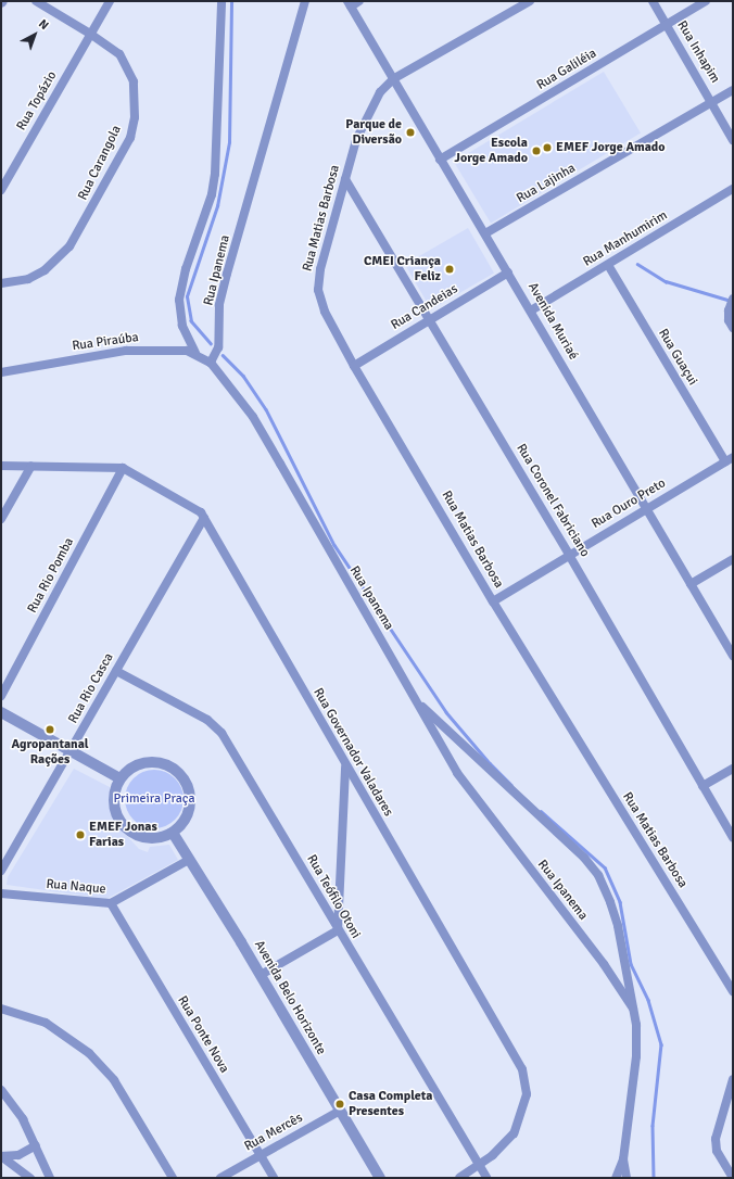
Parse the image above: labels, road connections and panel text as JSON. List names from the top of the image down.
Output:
{
  "streets": {
    "street": [
      "Rua Inhapim",
      "Rua Galiléia",
      "Rua Topázio",
      "Rua Carangola",
      "Rua Lajinha",
      "Rua Matias Barbosa",
      "Rua Manhumirim",
      "Rua Ipanema",
      "Rua Candeias",
      "Avenida Muriaé",
      "Rua Piraúba",
      "Rua Guaçui",
      "Rua Coronel Fabriciano",
      "Rua Ouro Preto",
      "Rua Rio Pomba",
      "Rua Rio Casca",
      "Rua Governador Valadares",
      "Rua Naque",
      "Rua Teófilo Otoni",
      "Avenida Belo Horizonte",
      "Rua Ponte Nova",
      "Rua Mercês"
    ]
  },
  "crossings": [
    ["Rua Inhapim", "Rua Galiléia"],
    ["Rua Inhapim", "Rua Lajinha"],
    ["Rua Galiléia", "Avenida Muriaé"],
    ["Rua Topázio", "Rua Carangola"],
    ["Rua Lajinha", "Avenida Muriaé"],
    ["Rua Matias Barbosa", "Rua Candeias"],
    ["Rua Matias Barbosa", "Avenida Muriaé"],
    ["Rua Matias Barbosa", "Rua Coronel Fabriciano"],
    ["Rua Matias Barbosa", "Rua Ouro Preto"],
    ["Rua Manhumirim", "Avenida Muriaé"],
    ["Rua Manhumirim", "Rua Guaçui"],
    ["Rua Ipanema", "Rua Piraúba"],
    ["Rua Candeias", "Avenida Muriaé"],
    ["Rua Candeias", "Rua Coronel Fabriciano"],
    ["Avenida Muriaé", "Rua Ouro Preto"],
    ["Rua Guaçui", "Rua Ouro Preto"],
    ["Rua Coronel Fabriciano", "Rua Ouro Preto"],
    ["Rua Rio Pomba", "Rua Governador Valadares"],
    ["Rua Rio Casca", "Rua Governador Valadares"],
    ["Rua Rio Casca", "Rua Teófilo Otoni"],
    ["Rua Governador Valadares", "Rua Teófilo Otoni"],
    ["Rua Naque", "Avenida Belo Horizonte"],
    ["Rua Naque", "Rua Ponte Nova"],
    ["Avenida Belo Horizonte", "Rua Mercês"],
    ["Rua Ponte Nova", "Rua Mercês"]
  ],
  "parks": ["Primeira Praça"],
  "places": [
    "Parque de Diversão",
    "EMEF Jorge Amado",
    "Escola Jorge Amado",
    "CMEI Criança Feliz",
    "Agropantanal Rações",
    "EMEF Jonas Farias",
    "Casa Completa Presentes"
  ],
  "north": "top right"
}
